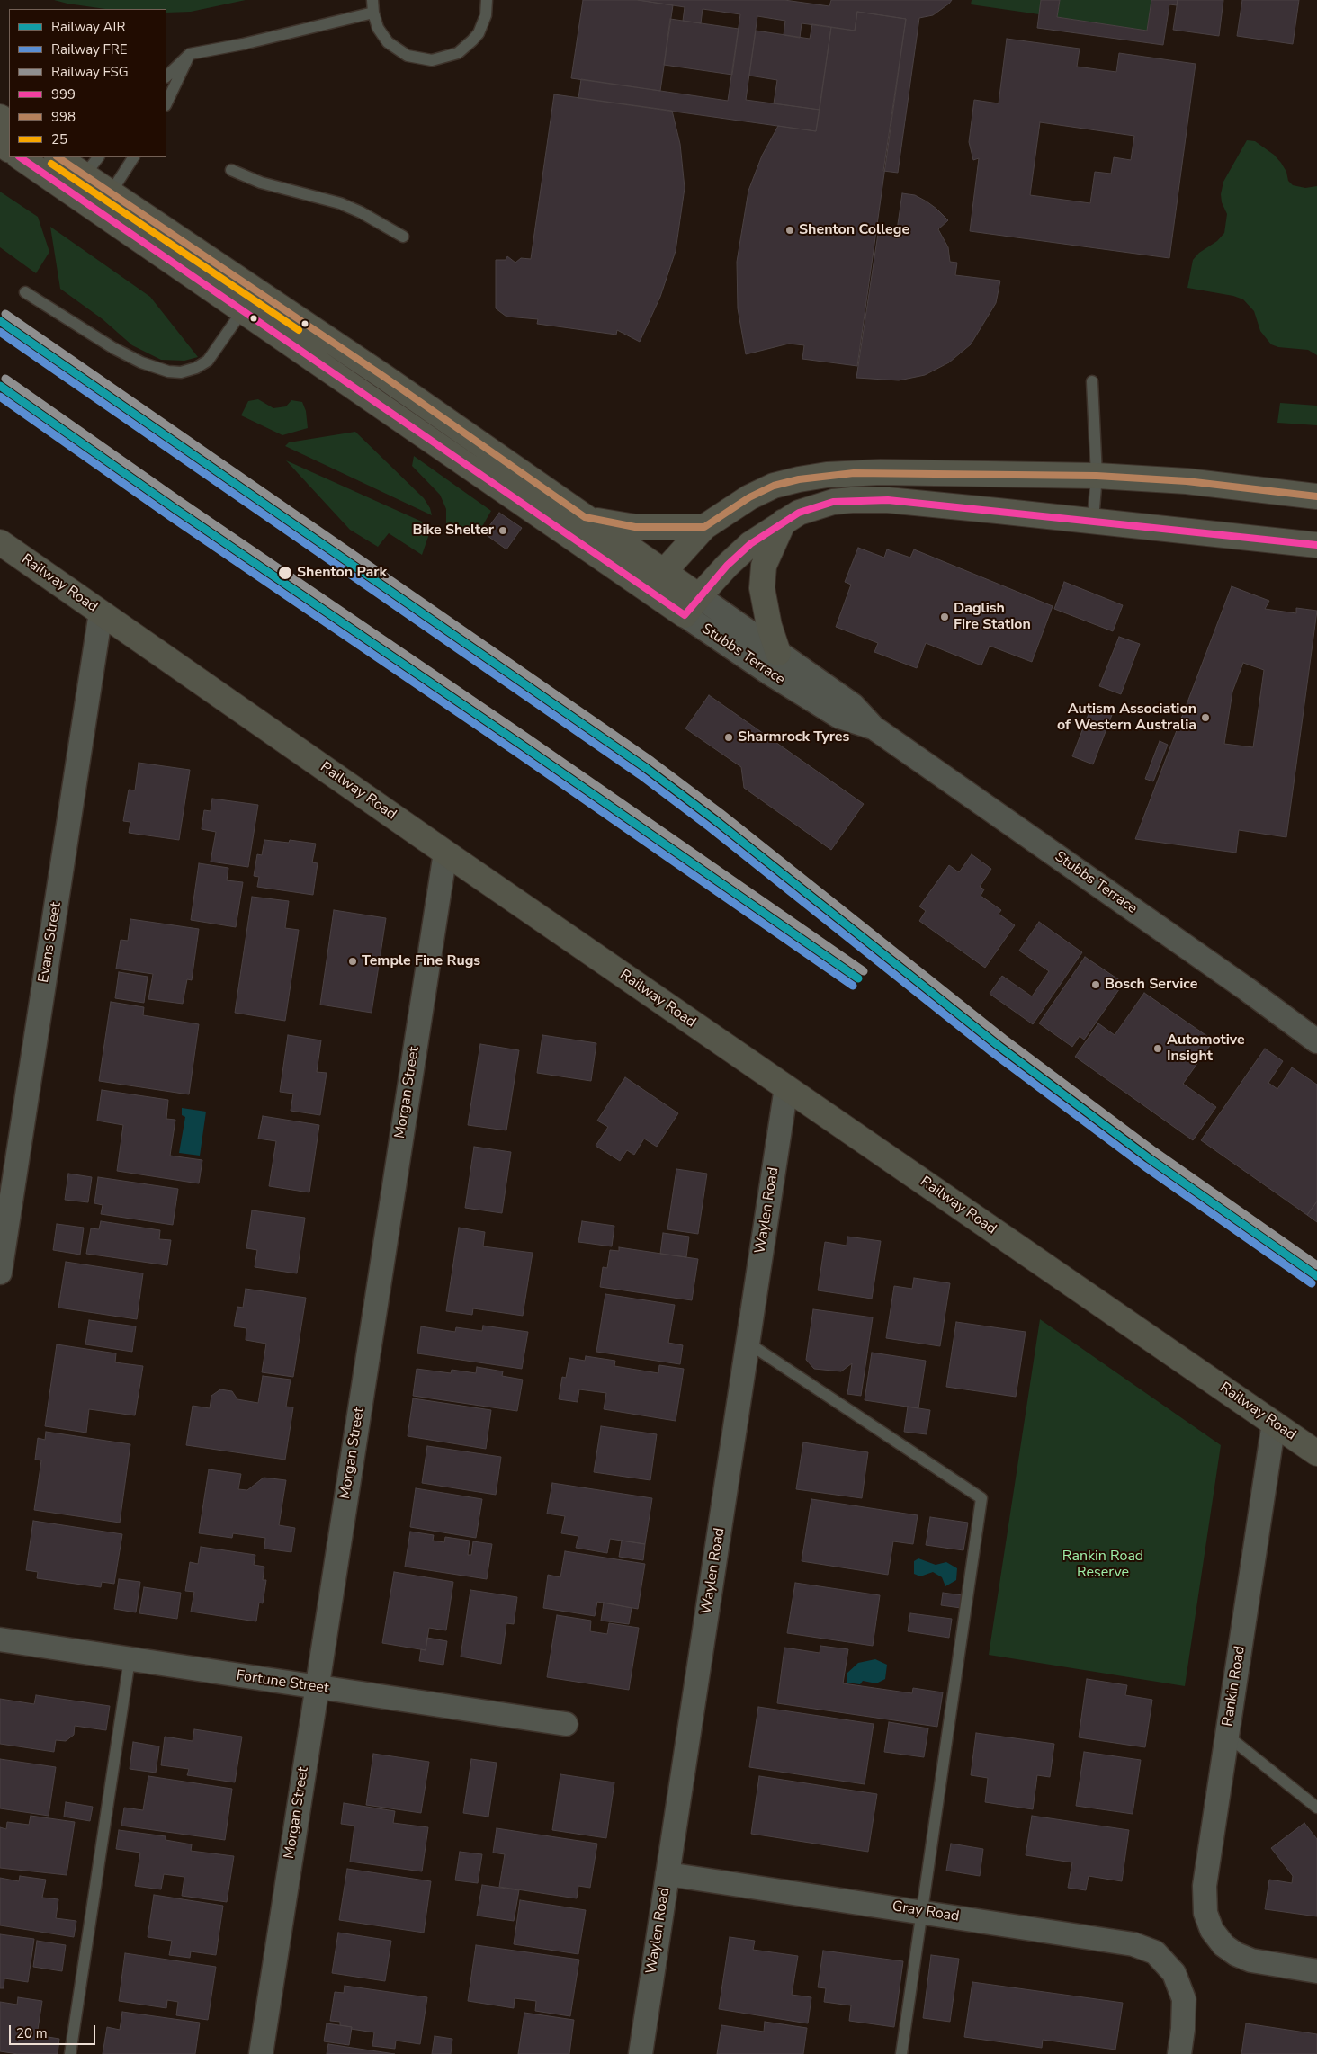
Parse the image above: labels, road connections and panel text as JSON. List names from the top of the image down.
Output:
{
  "streets": {
    "main road": ["Railway Road", "Stubbs Terrace"],
    "street": [
      "Evans Street",
      "Morgan Street",
      "Waylen Road",
      "Fortune Street",
      "Rankin Road",
      "Gray Road"
    ]
  },
  "crossings": [
    ["Railway Road", "Evans Street"],
    ["Railway Road", "Morgan Street"],
    ["Railway Road", "Waylen Road"],
    ["Railway Road", "Rankin Road"],
    ["Morgan Street", "Fortune Street"],
    ["Waylen Road", "Gray Road"]
  ],
  "parks": ["Rankin Road Reserve"],
  "places": [
    "Shenton College",
    "Bike Shelter",
    "Shenton Park",
    "Daglish Fire Station",
    "Autism Association of Western Australia",
    "Sharmrock Tyres",
    "Temple Fine Rugs",
    "Bosch Service",
    "Automotive Insight"
  ],
  "lines": [
    "transit line 999",
    "transit line 998",
    "transit line 25",
    "rail line FSG",
    "rail line AIR",
    "rail line FRE"
  ],
  "legend": [
    "Railway AIR",
    "Railway FRE",
    "Railway FSG",
    "999",
    "998",
    "25"
  ],
  "scale_bar": "20 m"
}
